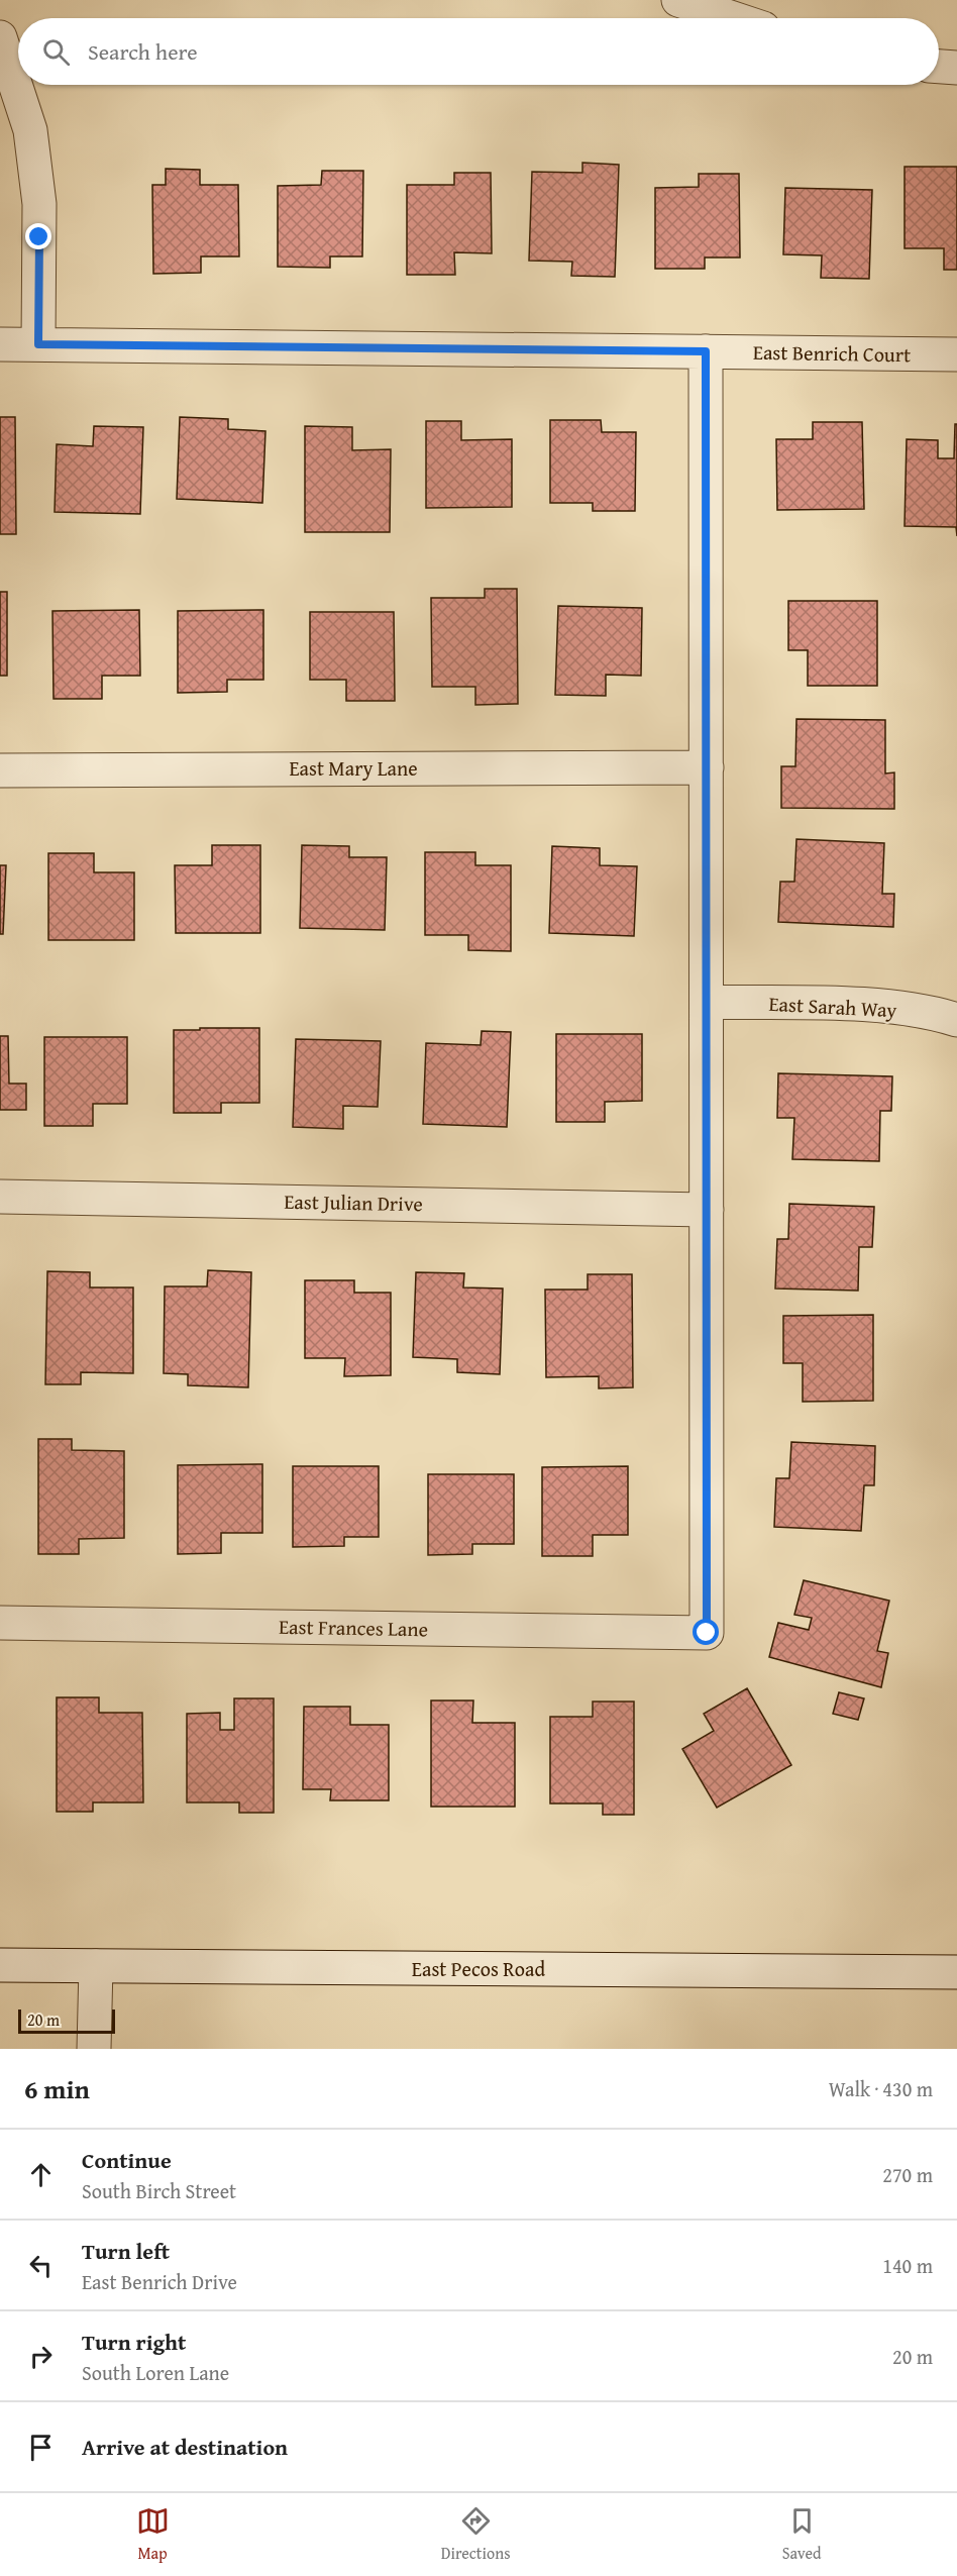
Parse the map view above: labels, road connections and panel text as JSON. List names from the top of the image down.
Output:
{
  "streets": {
    "street": [
      "East Benrich Court",
      "East Mary Lane",
      "East Sarah Way",
      "East Julian Drive",
      "East Frances Lane",
      "East Pecos Road"
    ]
  },
  "crossings": [
    ["East Julian Drive", "East Frances Lane"]
  ],
  "scale_bar": "20 m",
  "page": {
    "search": "Search here",
    "scale": "20 m",
    "heading": ["6 min", "Walk · 430 m"],
    "list": [
      ["Continue", "South Birch Street", "270 m"],
      ["Turn left", "East Benrich Drive", "140 m"],
      ["Turn right", "South Loren Lane", "20 m"],
      "Arrive at destination"
    ],
    "nav": ["Map", "Directions", "Saved"]
  }
}
